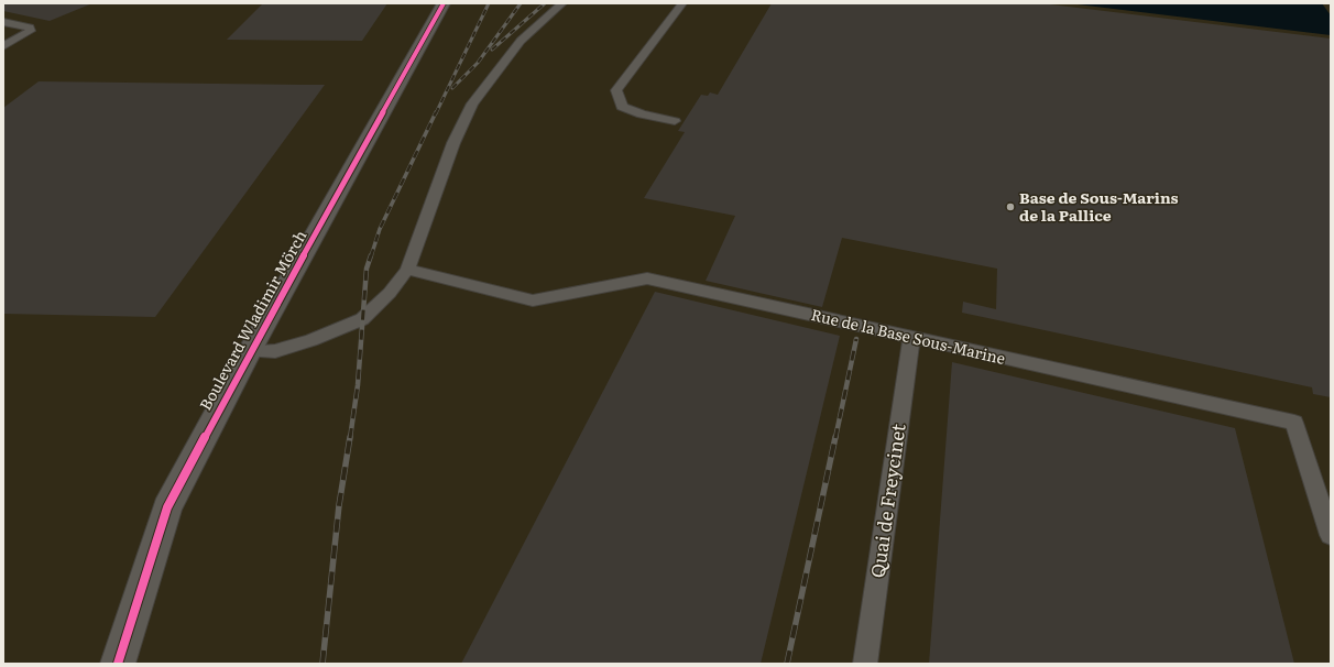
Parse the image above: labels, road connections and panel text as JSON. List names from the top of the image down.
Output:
{
  "streets": {
    "street": ["Boulevard Wladimir Mörch"],
    "lane": ["Rue de la Base Sous-Marine", "Quai de Freycinet"]
  },
  "crossings": [
    ["Rue de la Base Sous-Marine", "Quai de Freycinet"]
  ],
  "places": ["Base de Sous-Marins de la Pallice"]
}
